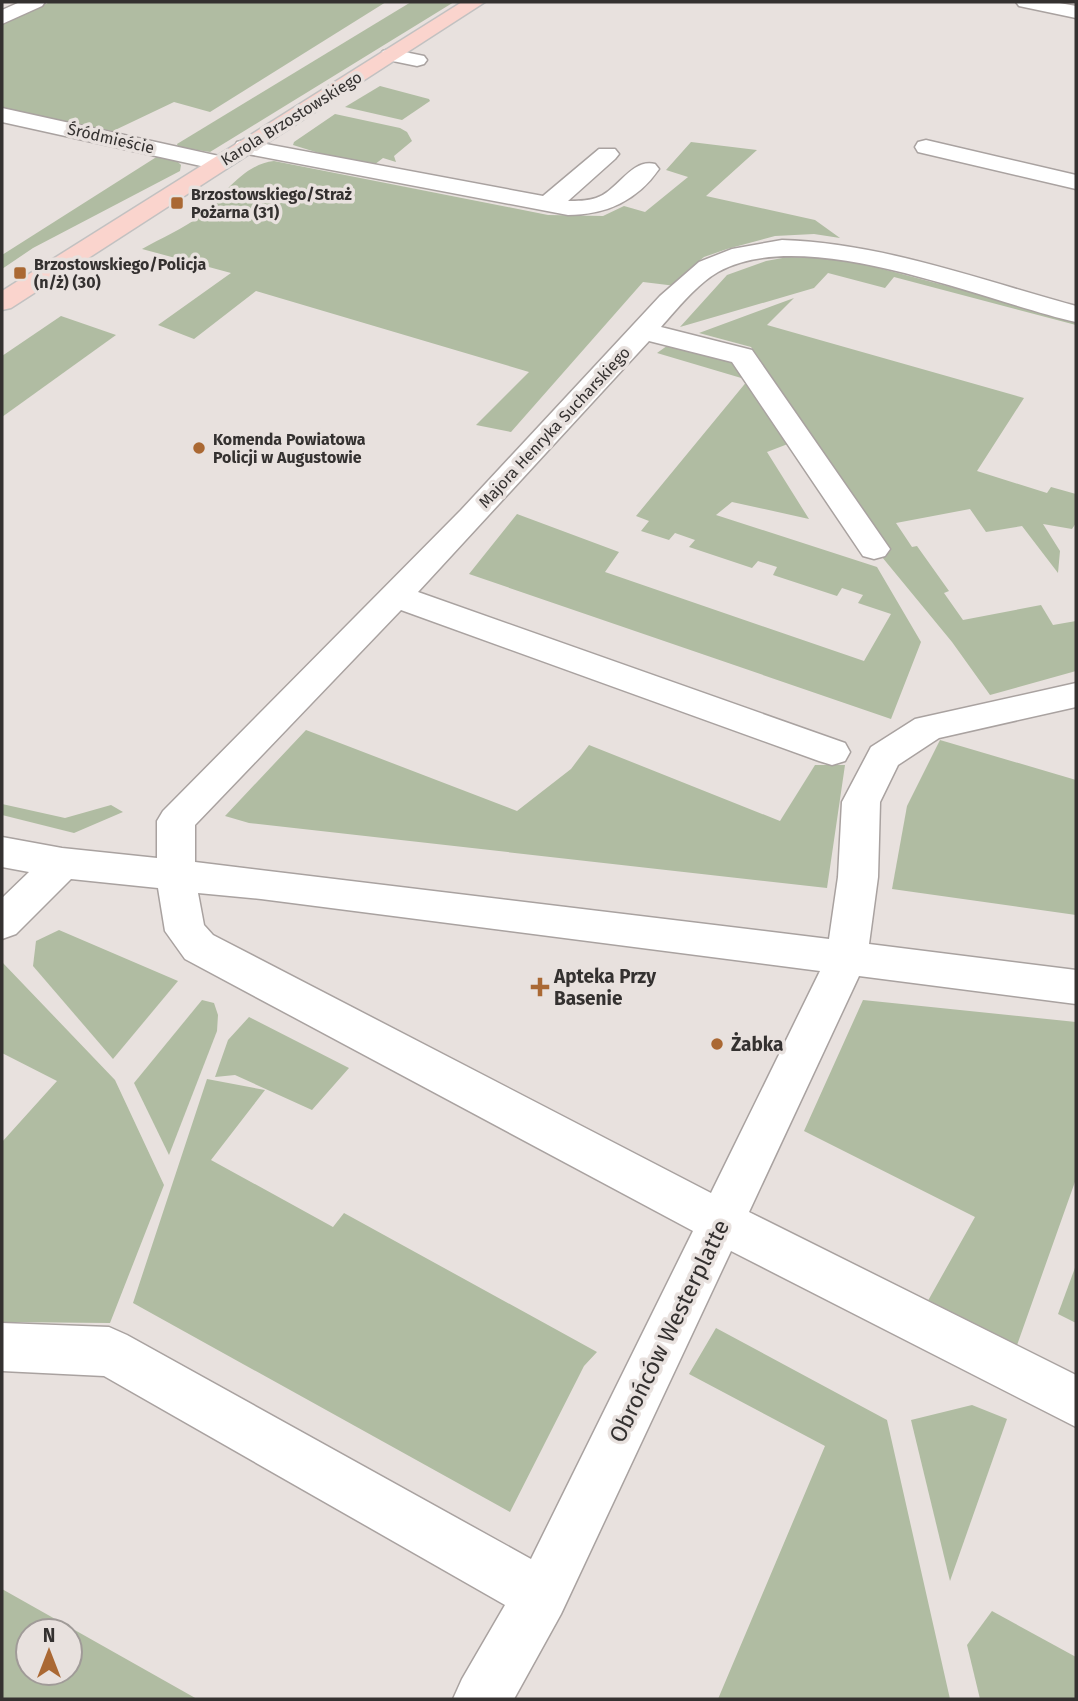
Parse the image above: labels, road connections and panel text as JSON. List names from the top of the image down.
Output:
{
  "streets": {
    "main road": ["Karola Brzostowskiego"],
    "street": ["Śródmieście", "Majora Henryka Sucharskiego", "Obrońców Westerplatte"]
  },
  "crossings": [
    ["Karola Brzostowskiego", "Śródmieście"],
    ["Majora Henryka Sucharskiego", "Obrońców Westerplatte"]
  ],
  "places": {
    "transit": ["Brzostowskiego/Straż Pożarna (31)", "Brzostowskiego/Policja (n/ż) (30)"],
    "other": ["Komenda Powiatowa Policji w Augustowie", "Żabka"],
    "health": ["Apteka Przy Basenie"]
  },
  "north": "top"
}
